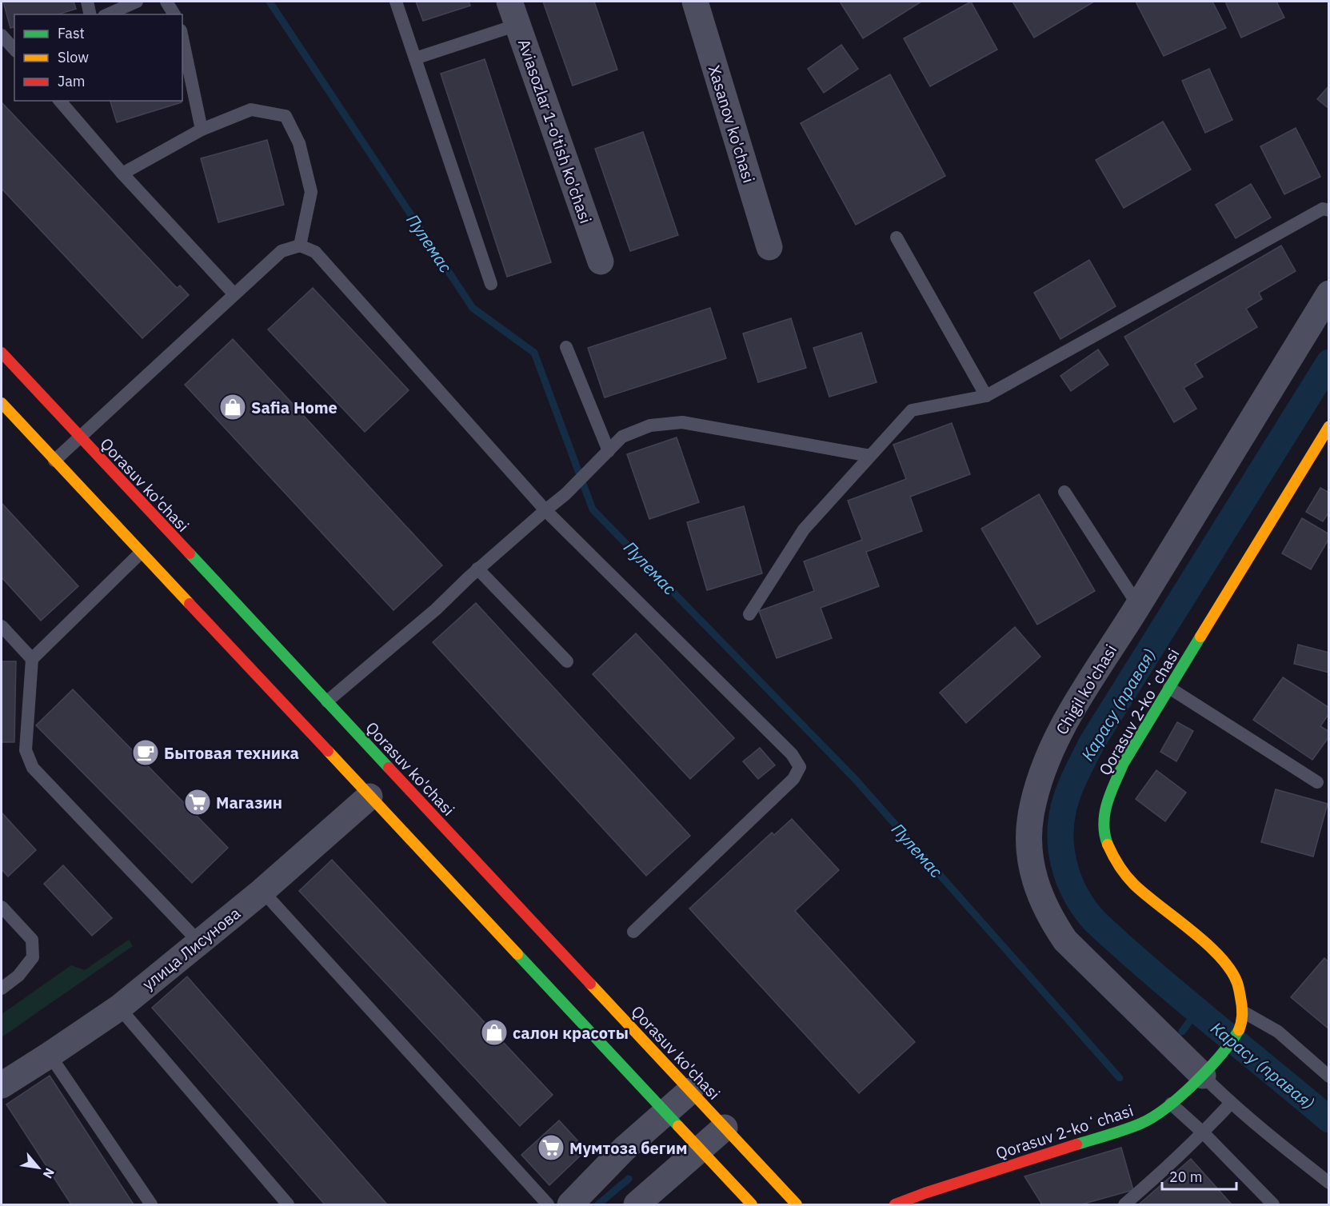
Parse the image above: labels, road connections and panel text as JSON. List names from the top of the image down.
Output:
{
  "streets": {
    "main road": ["Qorasuv ko'chasi", "Qorasuv 2-koʻchasi"],
    "street": [
      "Xasanov ko'chasi",
      "Aviasozlar 1-o'tish ko'chasi",
      "Chigil ko'chasi",
      "улица Лисунова"
    ]
  },
  "crossings": [
    ["Chigil ko'chasi", "Qorasuv 2-koʻchasi"]
  ],
  "water": ["Пулемас", "Карасу (правая)"],
  "places": {
    "shop": ["Safia Home", "салон красоты"],
    "cafe": ["Бытовая техника"],
    "supermarket": ["Магазин", "Мумтоза бегим"]
  },
  "legend": ["Fast", "Slow", "Jam"],
  "scale_bar": "20 m",
  "north": "bottom right"
}
